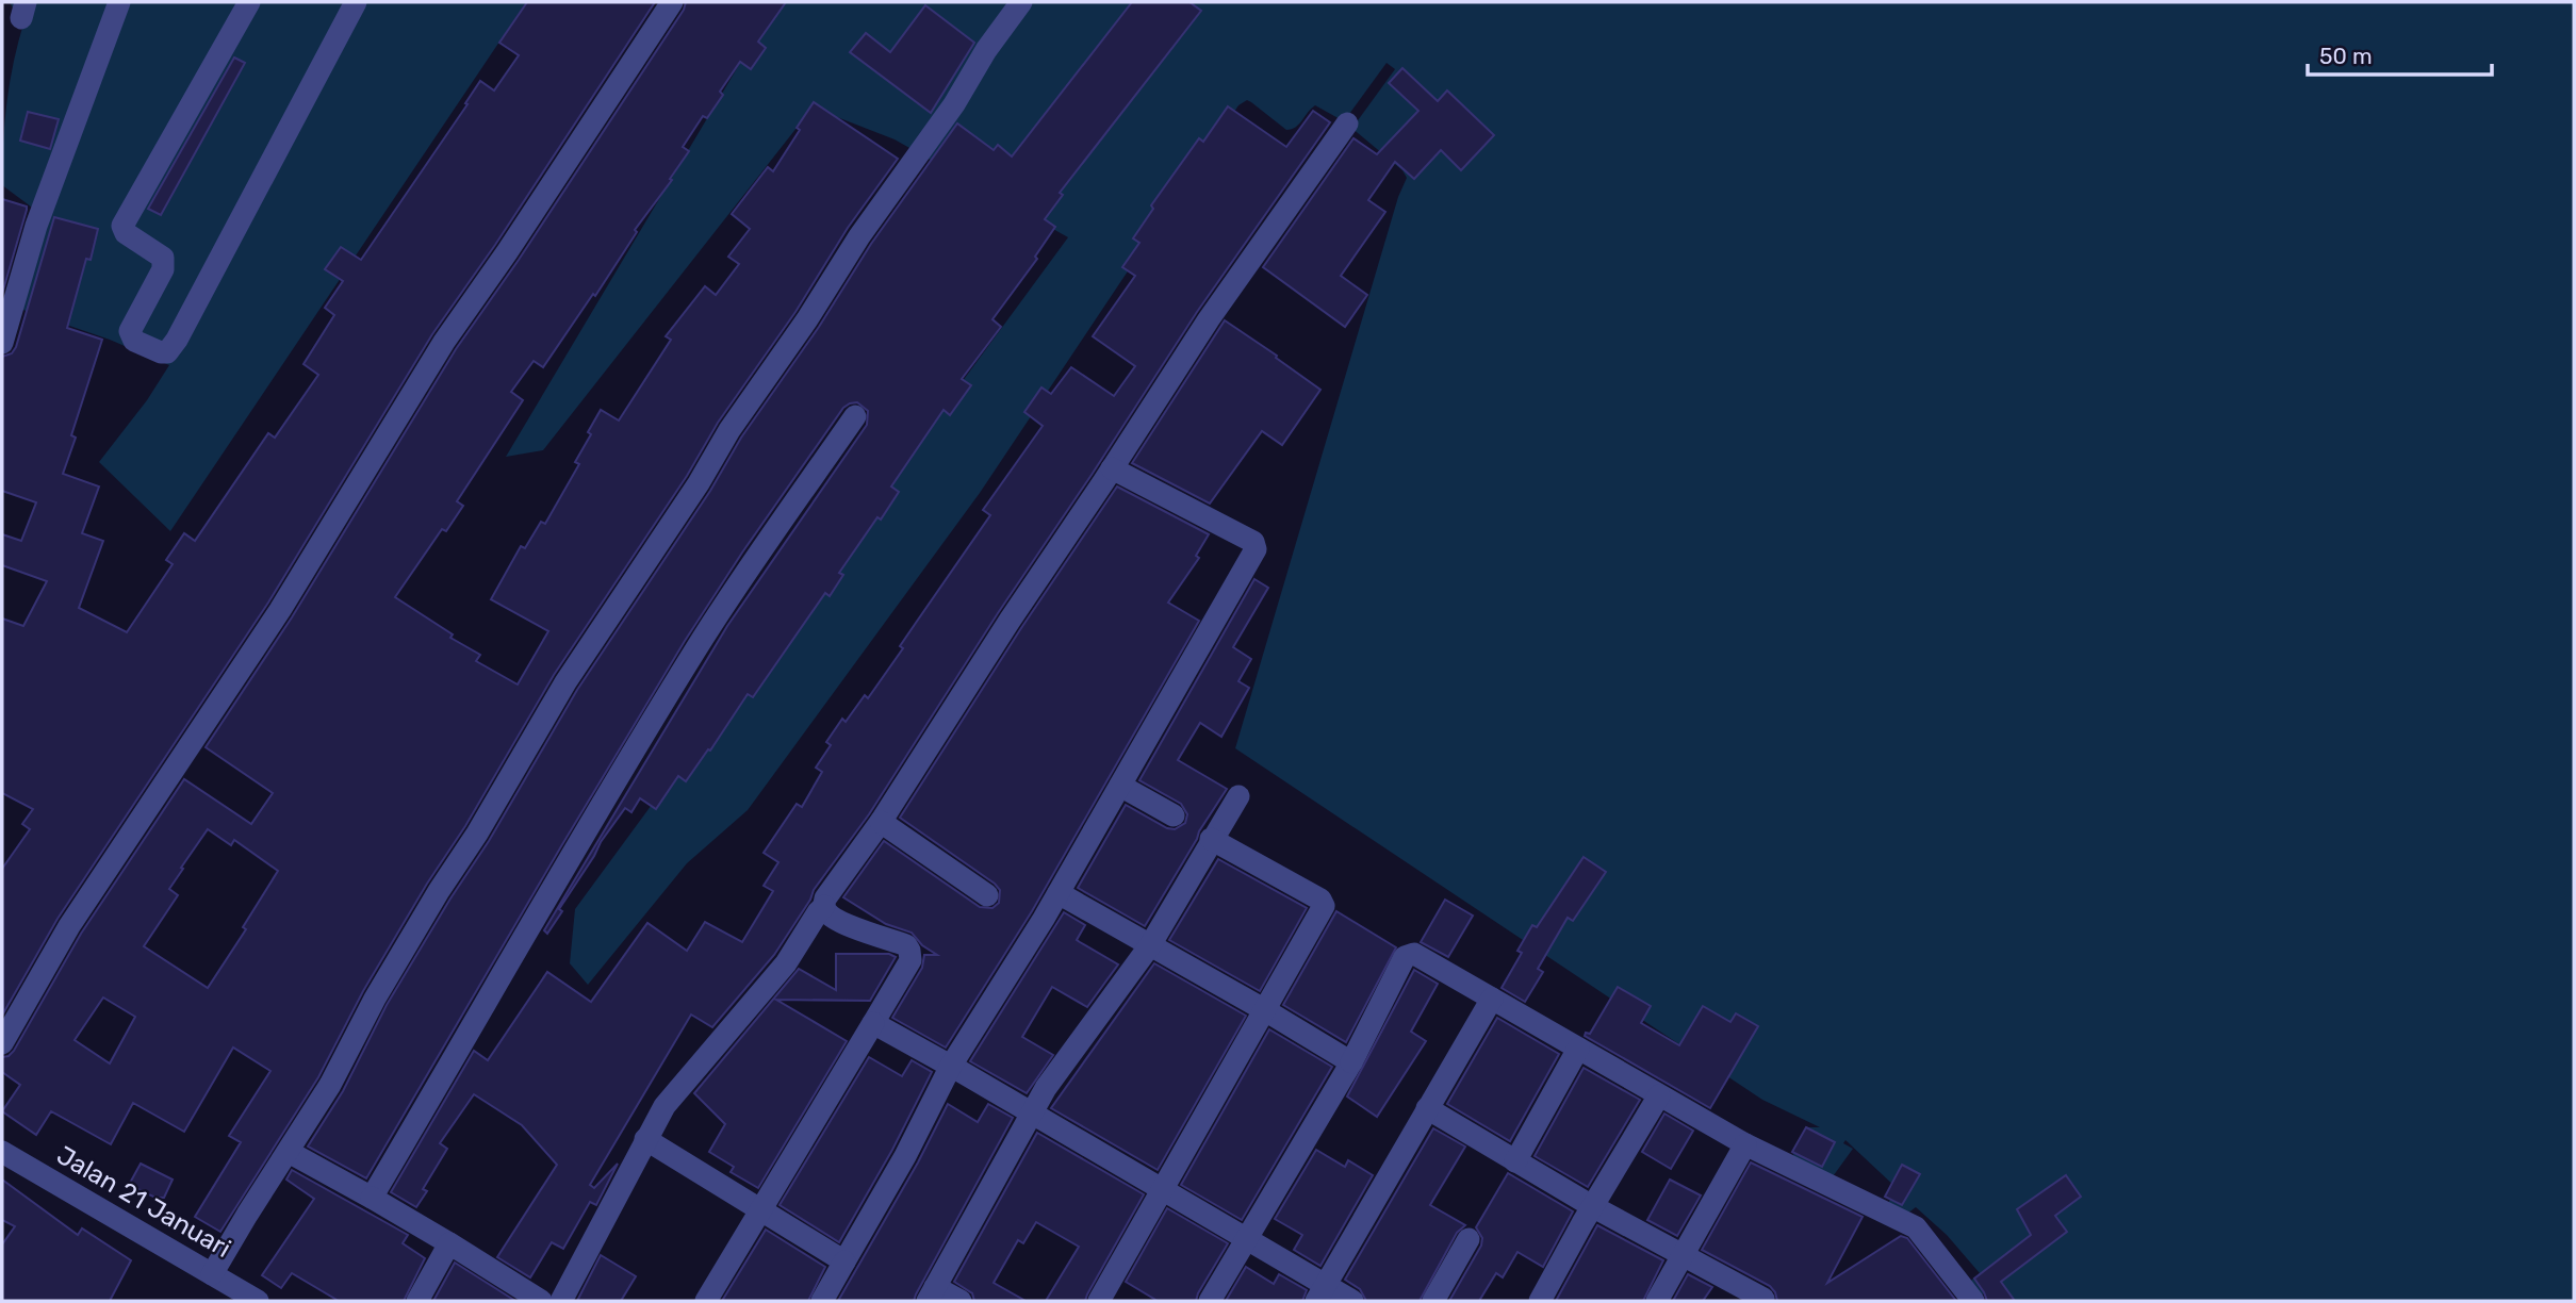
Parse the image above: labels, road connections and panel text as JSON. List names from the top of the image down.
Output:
{
  "streets": {
    "street": ["Jalan 21 Januari"]
  },
  "scale_bar": "50 m"
}
